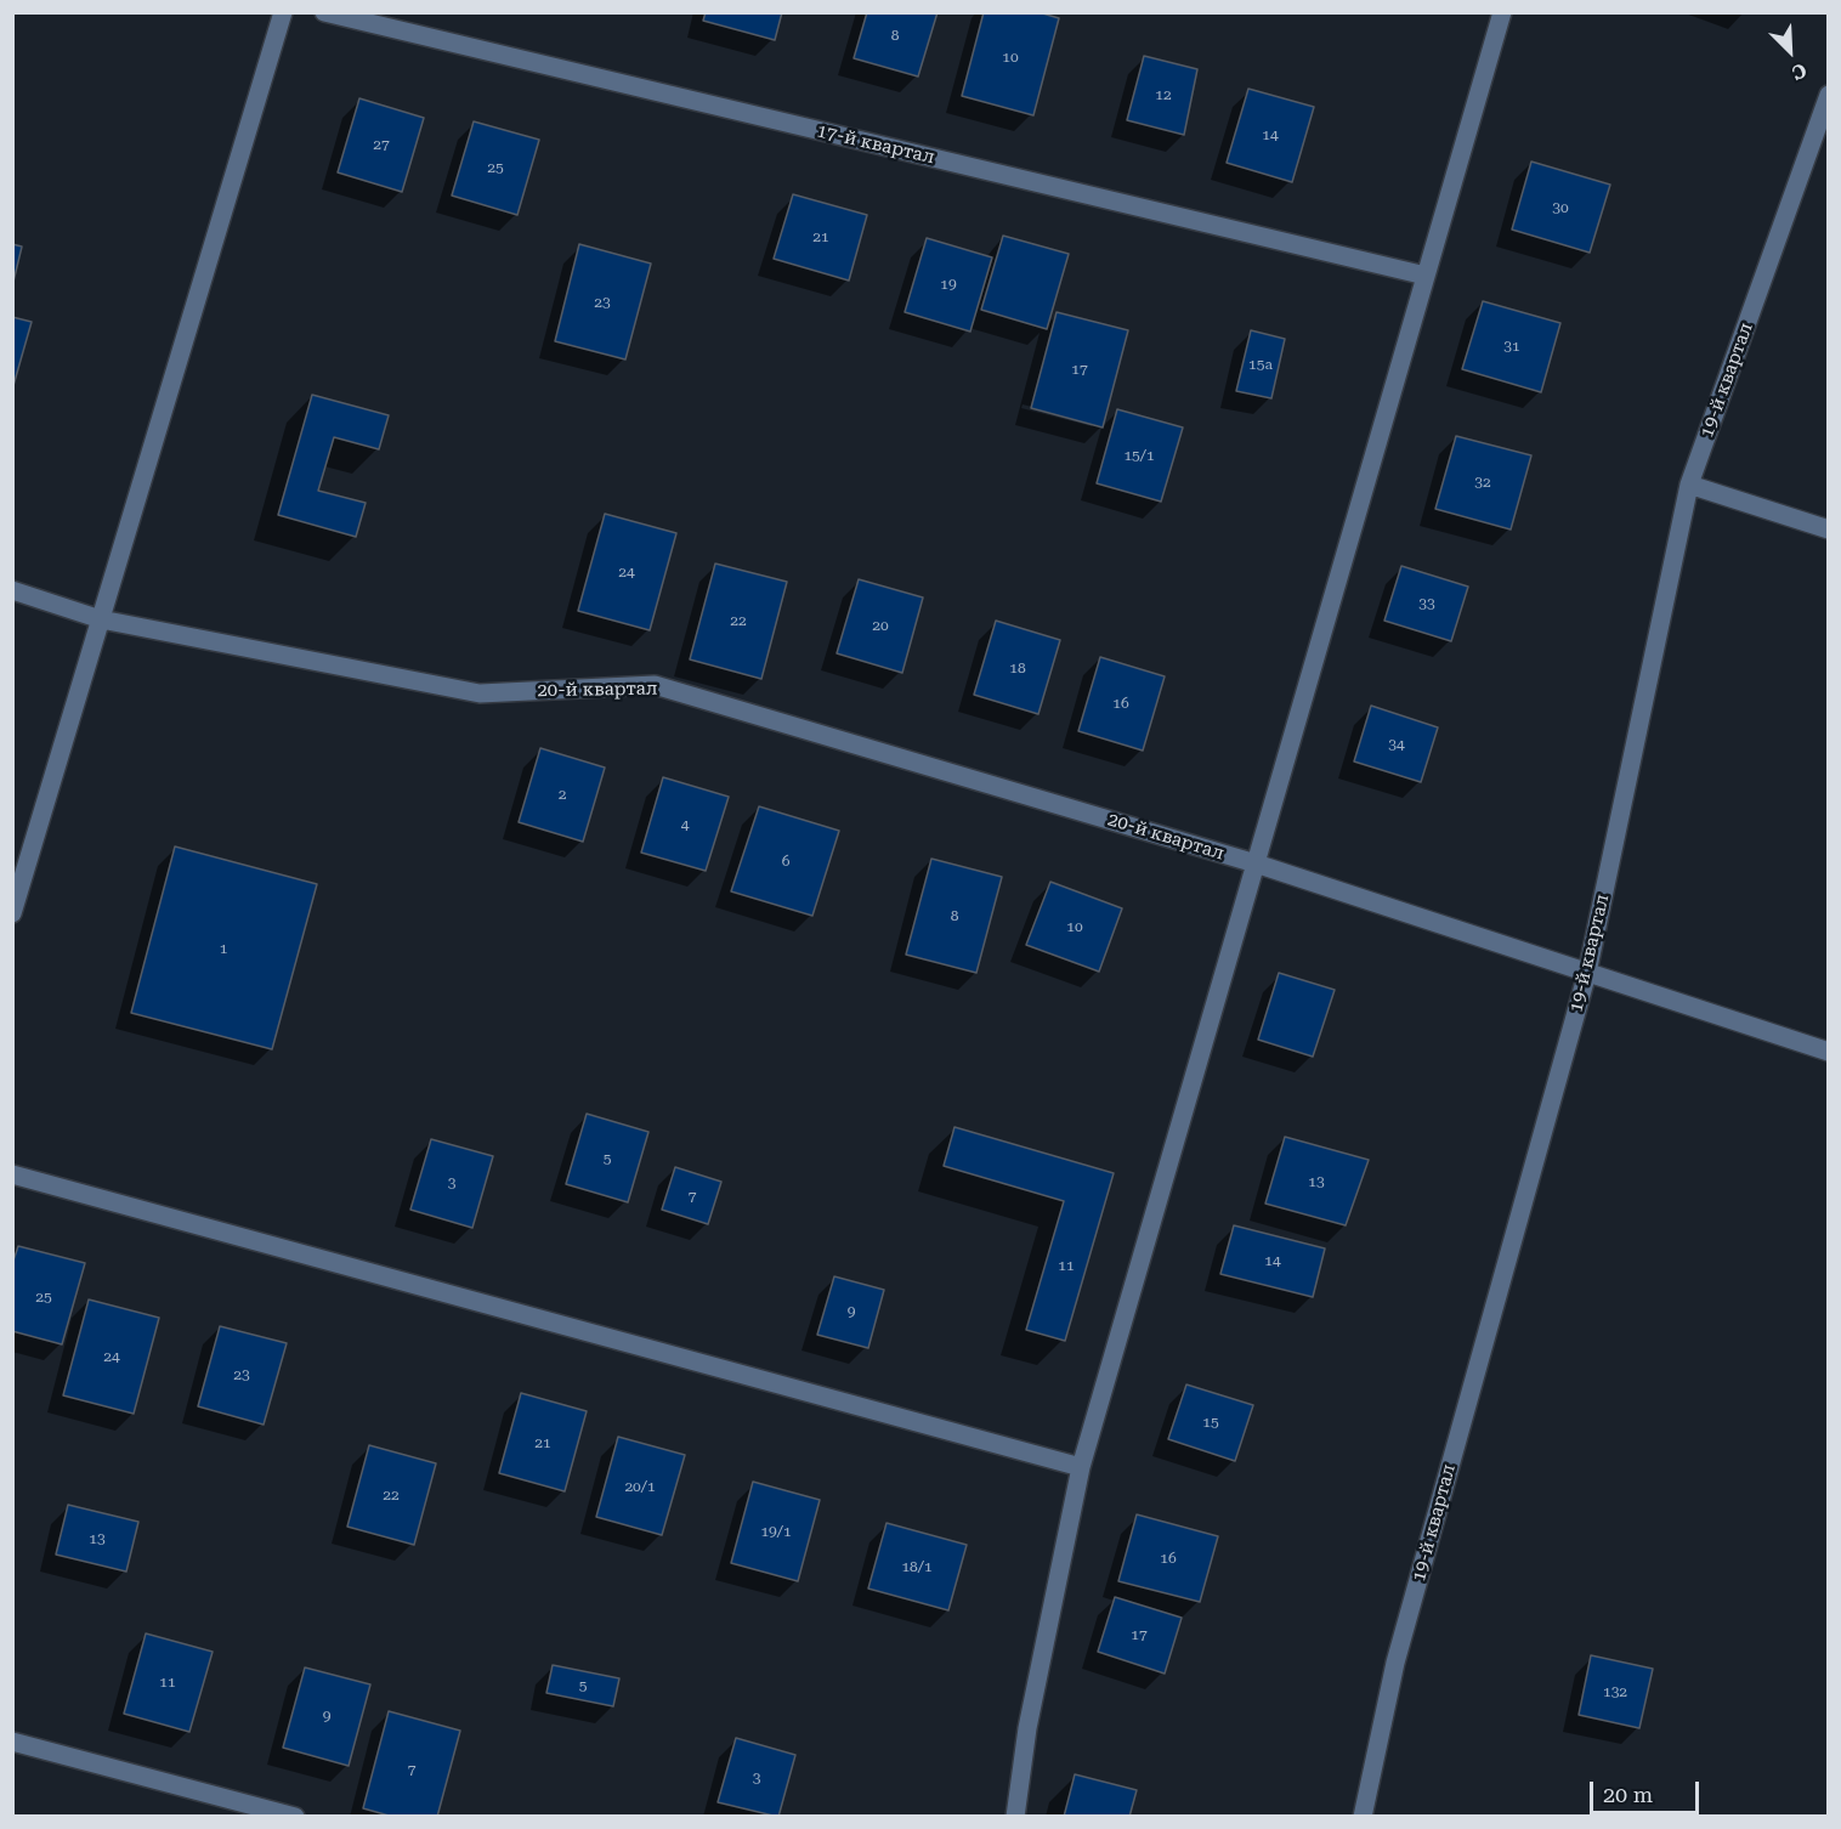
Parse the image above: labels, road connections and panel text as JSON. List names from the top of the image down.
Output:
{
  "streets": {
    "street": ["17-й квартал", "19-й квартал", "20-й квартал"]
  },
  "crossings": [
    ["19-й квартал", "20-й квартал"]
  ],
  "house_numbers": [
    "8",
    "10",
    "12",
    "14",
    "27",
    "25",
    "30",
    "21",
    "19",
    "23",
    "31",
    "15а",
    "17",
    "15/1",
    "32",
    "24",
    "33",
    "22",
    "20",
    "18",
    "16",
    "34",
    "2",
    "4",
    "6",
    "8",
    "10",
    "1",
    "5",
    "13",
    "3",
    "7",
    "14",
    "11",
    "25",
    "9",
    "24",
    "23",
    "15",
    "21",
    "20/1",
    "22",
    "19/1",
    "13",
    "16",
    "18/1",
    "17",
    "11",
    "5",
    "132",
    "9",
    "7",
    "3"
  ],
  "scale_bar": "20 m",
  "north": "bottom right"
}
